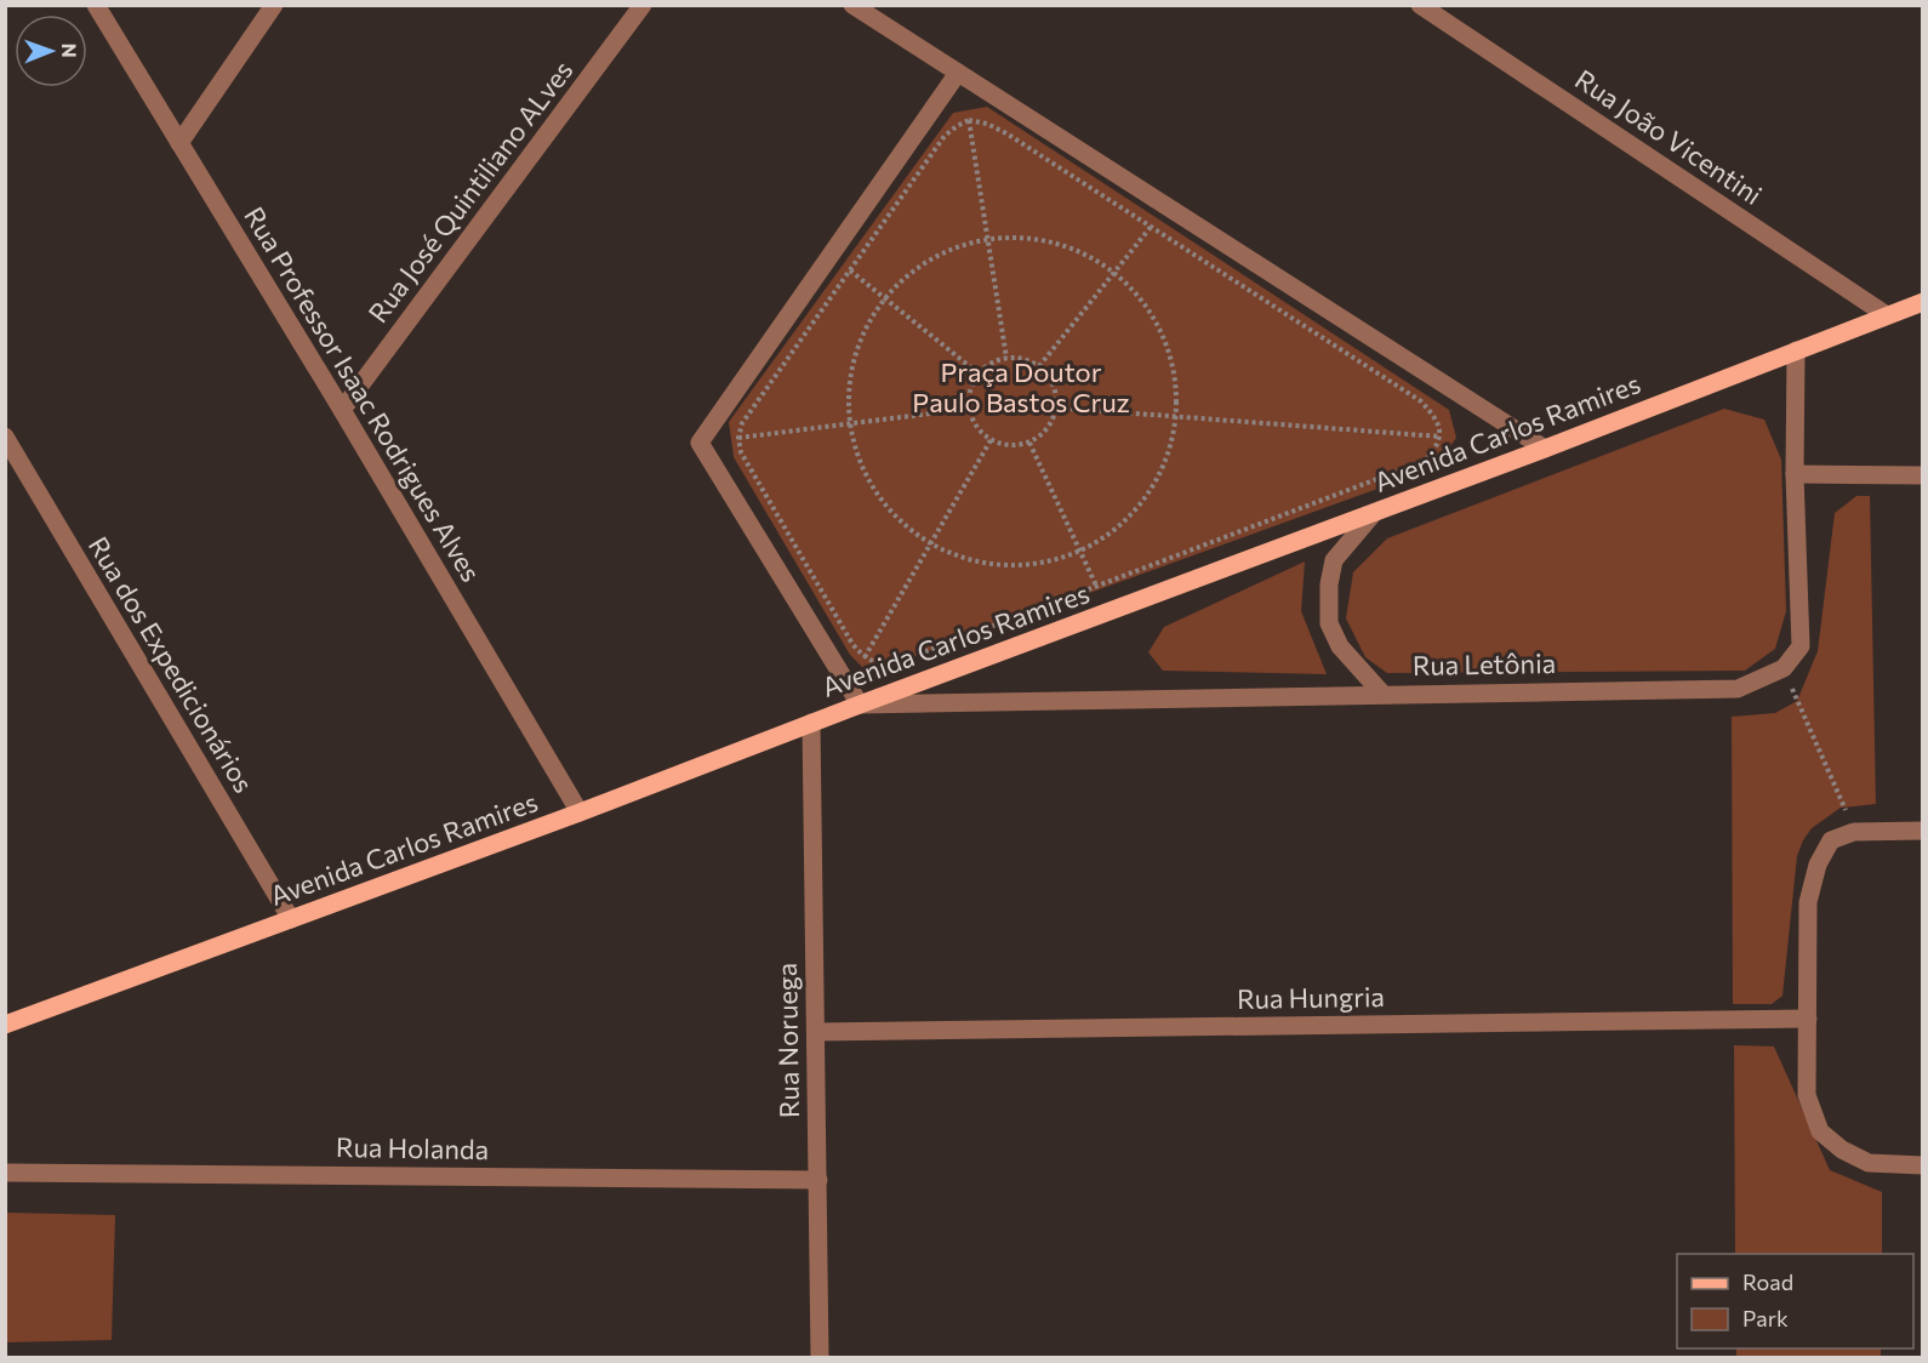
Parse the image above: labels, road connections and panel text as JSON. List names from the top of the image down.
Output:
{
  "streets": {
    "main road": ["Avenida Carlos Ramires"],
    "street": [
      "Rua João Vicentini",
      "Rua José Quintiliano ALves",
      "Rua Professor Isaac Rodrigues Alves",
      "Rua dos Expedicionários",
      "Rua Letônia",
      "Rua Hungria",
      "Rua Noruega",
      "Rua Holanda"
    ]
  },
  "crossings": [
    ["Rua João Vicentini", "Avenida Carlos Ramires"],
    ["Rua José Quintiliano ALves", "Rua Professor Isaac Rodrigues Alves"],
    ["Rua Professor Isaac Rodrigues Alves", "Avenida Carlos Ramires"],
    ["Avenida Carlos Ramires", "Rua dos Expedicionários"],
    ["Avenida Carlos Ramires", "Rua Letônia"],
    ["Avenida Carlos Ramires", "Rua Noruega"],
    ["Rua Hungria", "Rua Noruega"],
    ["Rua Noruega", "Rua Holanda"]
  ],
  "parks": ["Praça Doutor Paulo Bastos Cruz"],
  "legend": ["Road", "Park"],
  "north": "right"
}
